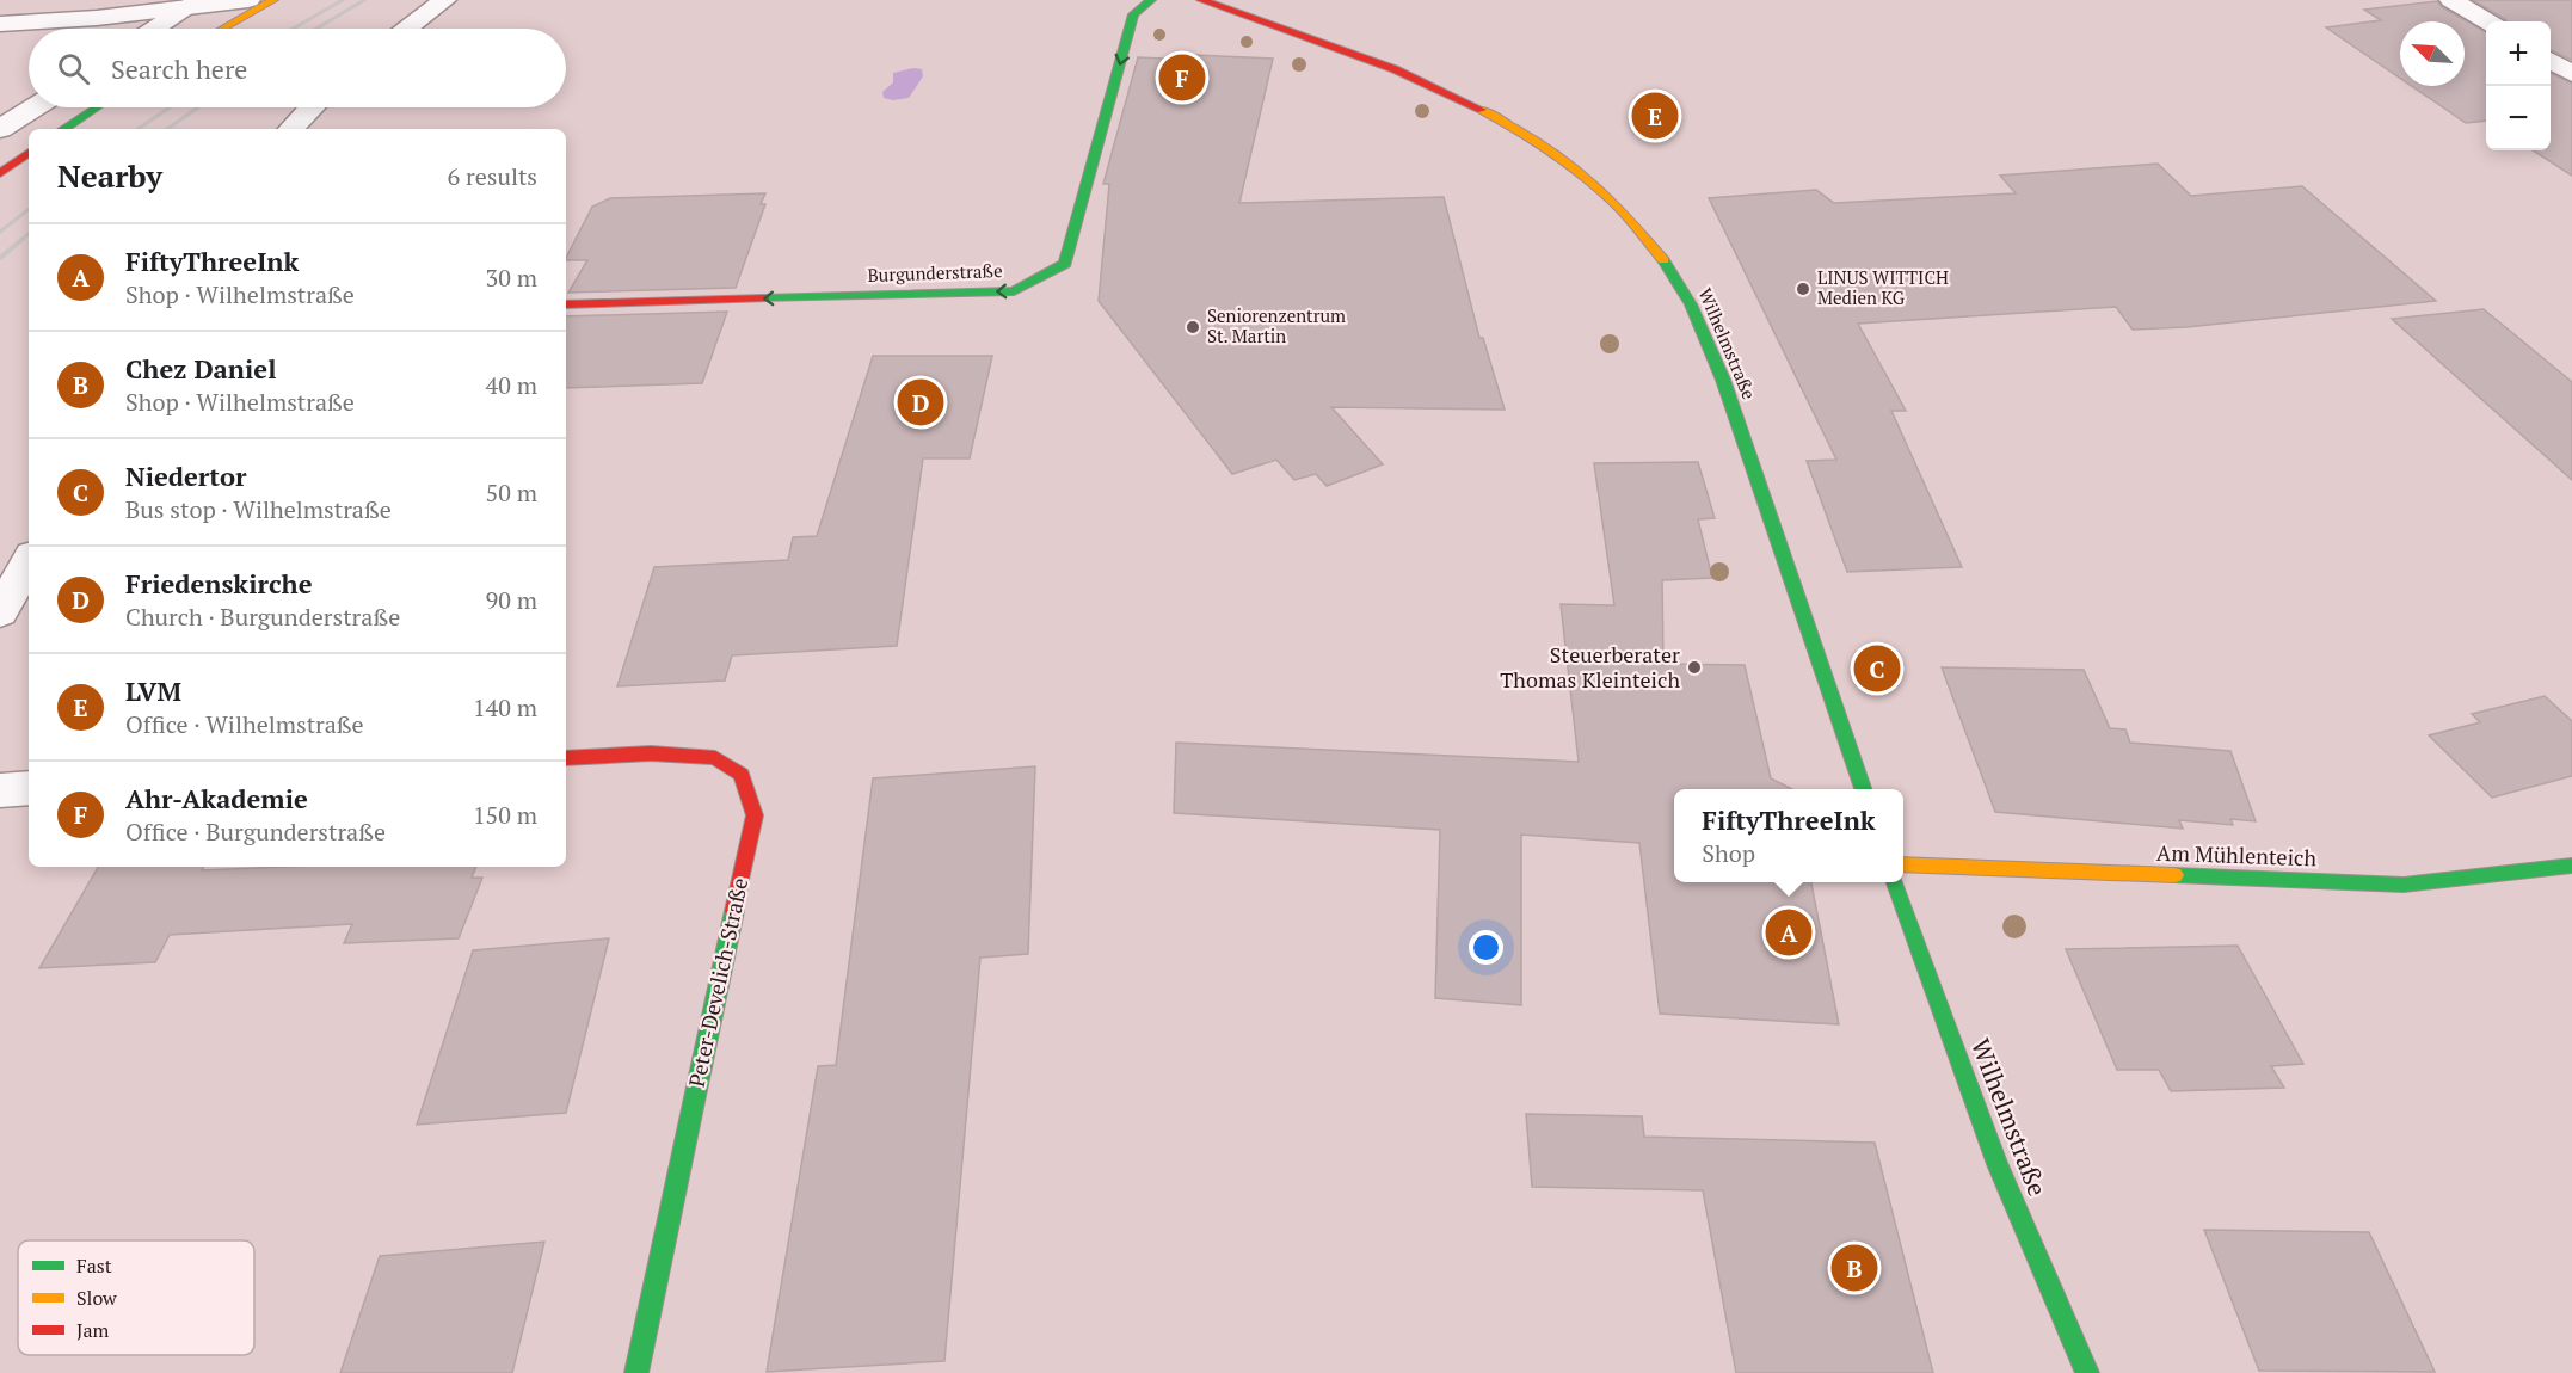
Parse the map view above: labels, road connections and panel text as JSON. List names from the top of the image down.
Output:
{
  "streets": {
    "street": [
      "Burgunderstraße",
      "Wilhelmstraße",
      "Am Mühlenteich",
      "Peter-Develich-Straße"
    ]
  },
  "one_way": ["Burgunderstraße"],
  "places": ["LINUS WITTICH Medien KG", "Seniorenzentrum St. Martin", "Steuerberater Thomas Kleinteich"],
  "legend": ["Fast", "Slow", "Jam"],
  "north": "top left",
  "page": {
    "map_buttons": ["+", "−"],
    "search": "Search here",
    "pins": [
      "F",
      "E",
      "D",
      "C",
      "A",
      "B"
    ],
    "heading": ["Nearby", "6 results"],
    "list": [
      {
        "mark": "A",
        "name": "FiftyThreeInk",
        "note": "Shop · Wilhelmstraße",
        "value": "30 m"
      },
      {
        "mark": "B",
        "name": "Chez Daniel",
        "note": "Shop · Wilhelmstraße",
        "value": "40 m"
      },
      {
        "mark": "C",
        "name": "Niedertor",
        "note": "Bus stop · Wilhelmstraße",
        "value": "50 m"
      },
      {
        "mark": "D",
        "name": "Friedenskirche",
        "note": "Church · Burgunderstraße",
        "value": "90 m"
      },
      {
        "mark": "E",
        "name": "LVM",
        "note": "Office · Wilhelmstraße",
        "value": "140 m"
      },
      {
        "mark": "F",
        "name": "Ahr-Akademie",
        "note": "Office · Burgunderstraße",
        "value": "150 m"
      }
    ],
    "popup": ["FiftyThreeInk", "Shop"]
  }
}
